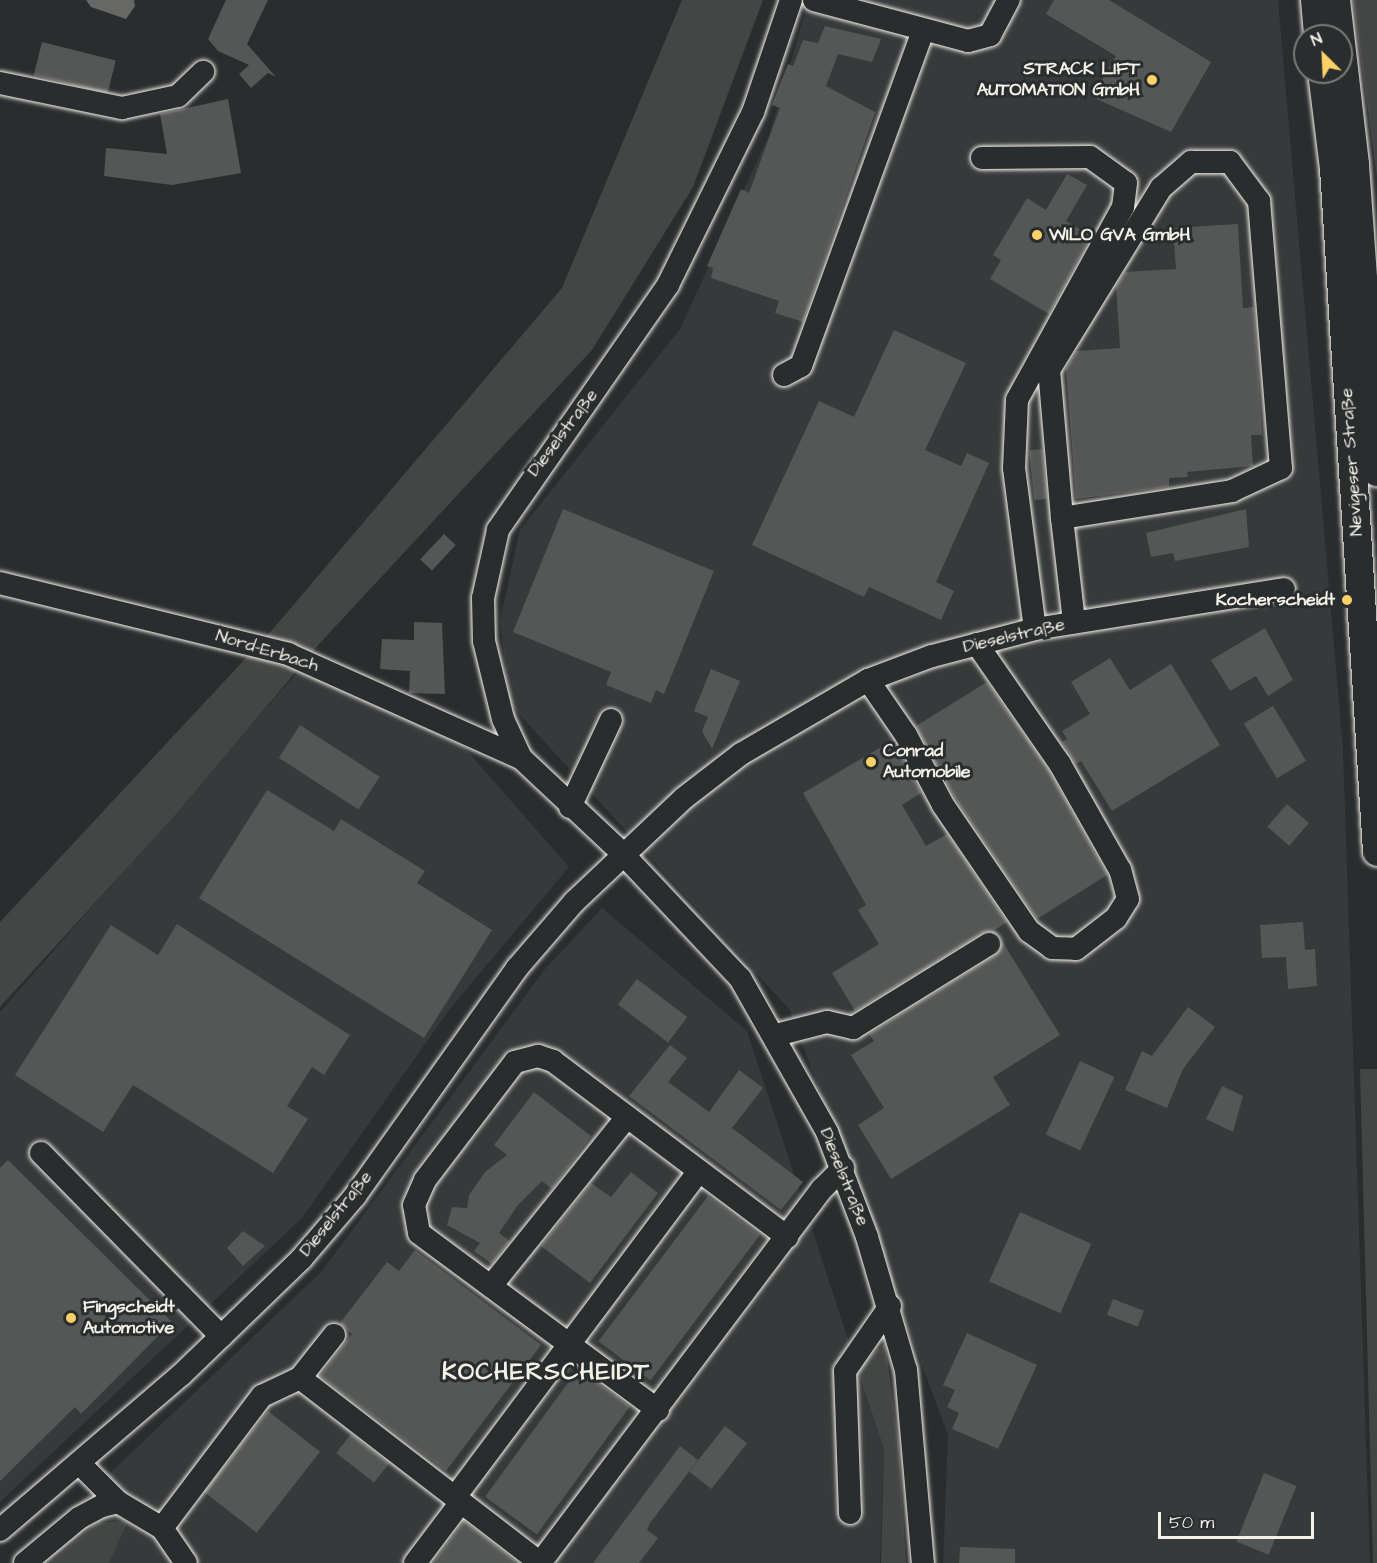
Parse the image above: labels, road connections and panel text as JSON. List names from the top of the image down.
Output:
{
  "streets": {
    "main road": ["Nevigeser Straße"],
    "street": ["Dieselstraße", "Nord-Erbach"]
  },
  "crossings": [
    ["Dieselstraße", "Nord-Erbach"]
  ],
  "districts": ["KOCHERSCHEIDT"],
  "places": [
    "STRACK LIFT AUTOMATION GmbH",
    "WILO GVA GmbH",
    "Kocherscheidt",
    "Conrad Automobile",
    "Fingscheidt Automotive"
  ],
  "scale_bar": "50 m",
  "north": "top left"
}
